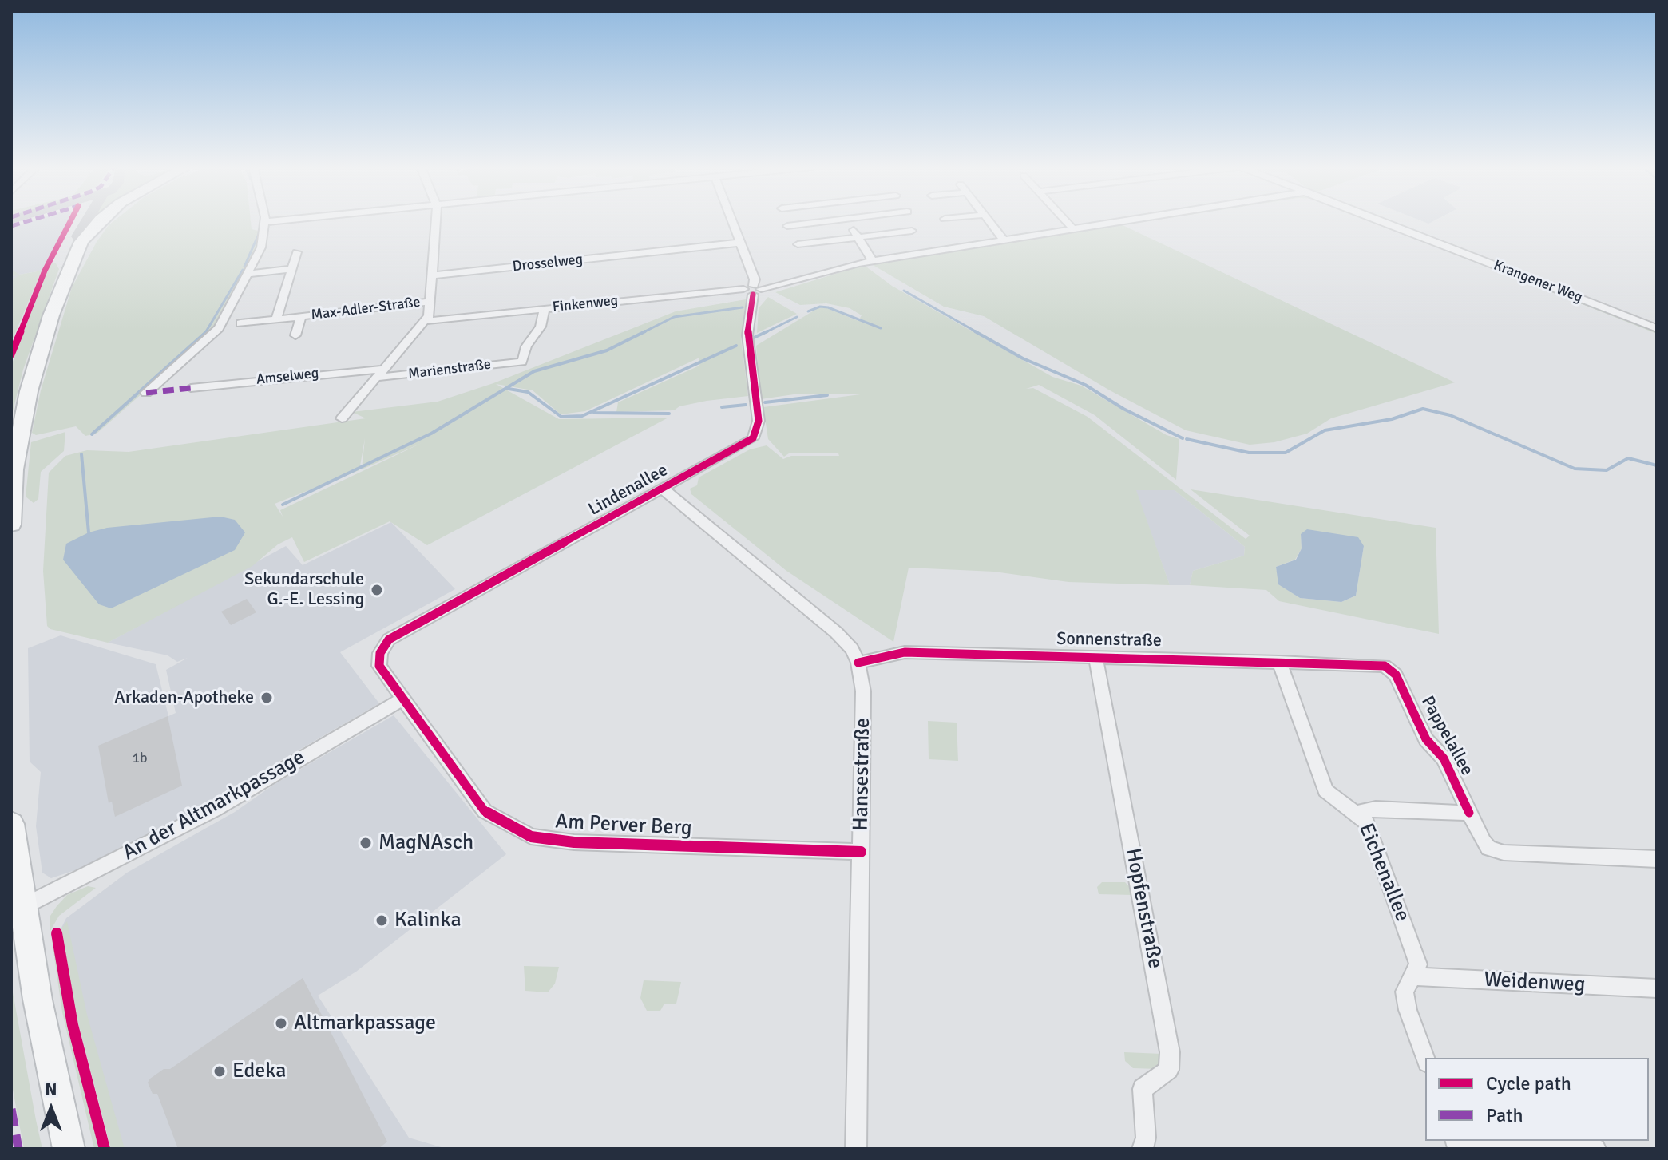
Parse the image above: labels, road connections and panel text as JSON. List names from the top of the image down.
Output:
{
  "streets": {
    "street": [
      "Drosselweg",
      "Krangener Weg",
      "Finkenweg",
      "Max-Adler-Straße",
      "Marienstraße",
      "Amselweg",
      "Lindenallee",
      "Sonnenstraße",
      "Pappelallee",
      "Hansestraße",
      "An der Altmarkpassage",
      "Am Perver Berg",
      "Eichenallee",
      "Hopfenstraße",
      "Weidenweg"
    ]
  },
  "crossings": [
    ["Finkenweg", "Marienstraße"],
    ["Finkenweg", "Lindenallee"],
    ["Marienstraße", "Amselweg"],
    ["Lindenallee", "Hansestraße"],
    ["Lindenallee", "Am Perver Berg"],
    ["Sonnenstraße", "Pappelallee"],
    ["Sonnenstraße", "Hansestraße"],
    ["Sonnenstraße", "Eichenallee"],
    ["Sonnenstraße", "Hopfenstraße"],
    ["Hansestraße", "Am Perver Berg"],
    ["An der Altmarkpassage", "Am Perver Berg"],
    ["Eichenallee", "Weidenweg"]
  ],
  "places": [
    "Sekundarschule G.-E. Lessing",
    "Arkaden-Apotheke",
    "MagNAsch",
    "Kalinka",
    "Altmarkpassage",
    "Edeka"
  ],
  "house_numbers": ["1b"],
  "legend": ["Cycle path", "Path"],
  "north": "top"
}
